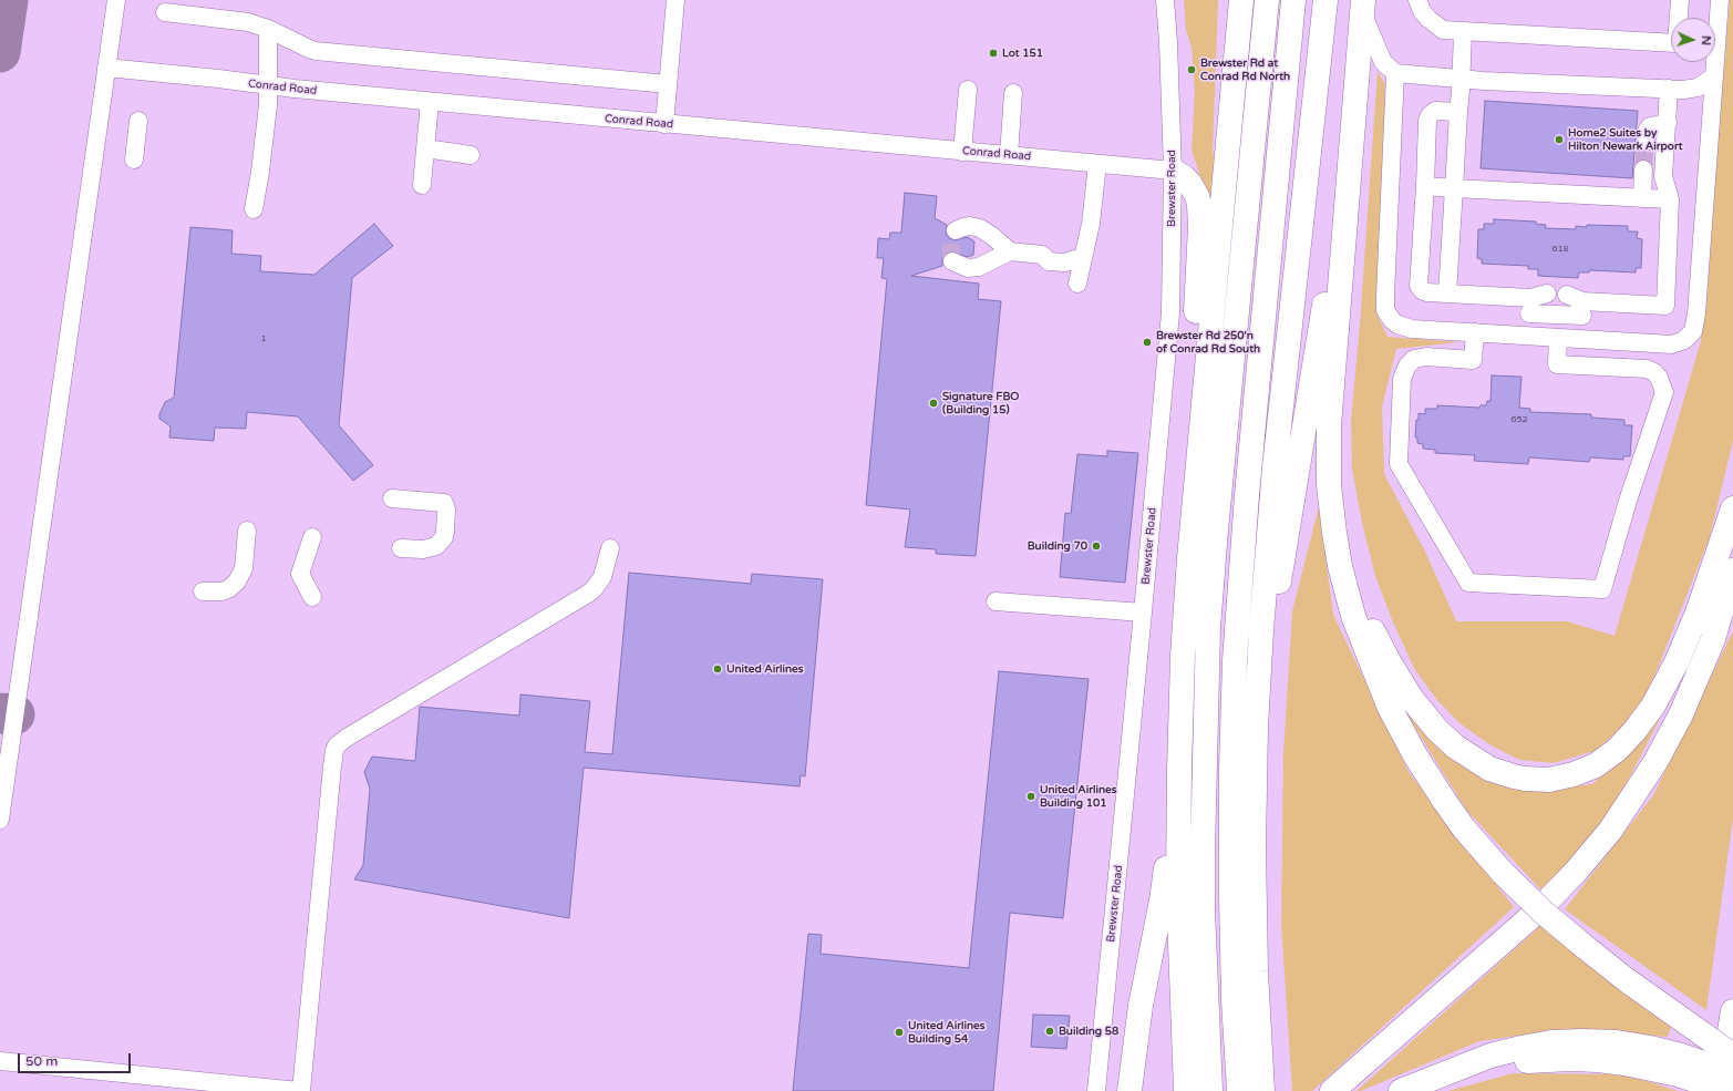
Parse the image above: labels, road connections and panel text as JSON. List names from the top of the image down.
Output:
{
  "streets": {
    "street": ["Conrad Road", "Brewster Road"]
  },
  "crossings": [
    ["Conrad Road", "Brewster Road"]
  ],
  "places": [
    "Lot 151",
    "Brewster Rd at Conrad Rd North",
    "Home2 Suites by Hilton Newark Airport",
    "Brewster Rd 250'n of Conrad Rd South",
    "Signature FBO (Building 15)",
    "Building 70",
    "United Airlines",
    "United Airlines Building 101",
    "Building 58",
    "United Airlines Building 54"
  ],
  "house_numbers": ["618", "1", "652"],
  "scale_bar": "50 m",
  "north": "right"
}
